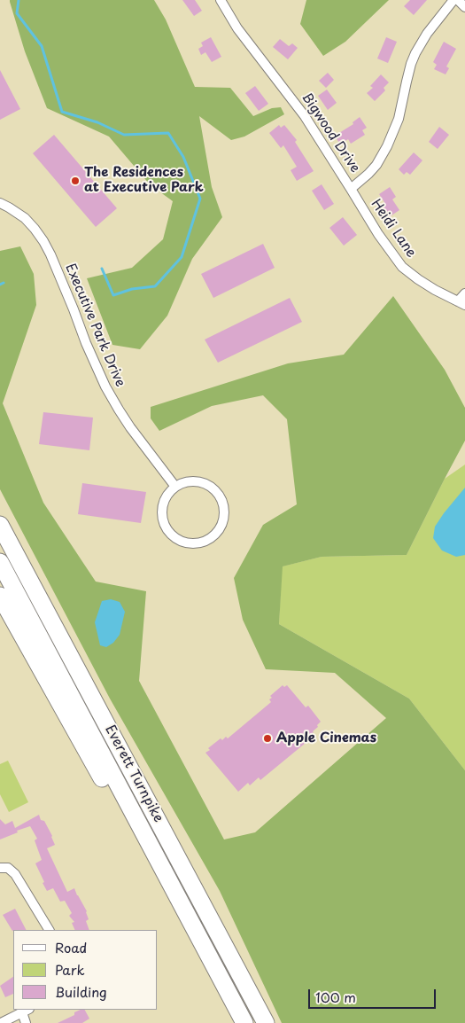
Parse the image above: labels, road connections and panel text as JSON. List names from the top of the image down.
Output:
{
  "streets": {
    "highway": ["Everett Turnpike"],
    "street": ["Bigwood Drive", "Heidi Lane", "Executive Park Drive"]
  },
  "crossings": [
    ["Bigwood Drive", "Heidi Lane"]
  ],
  "places": ["The Residences at Executive Park", "Apple Cinemas"],
  "legend": ["Road", "Park", "Building"],
  "scale_bar": "100 m"
}
